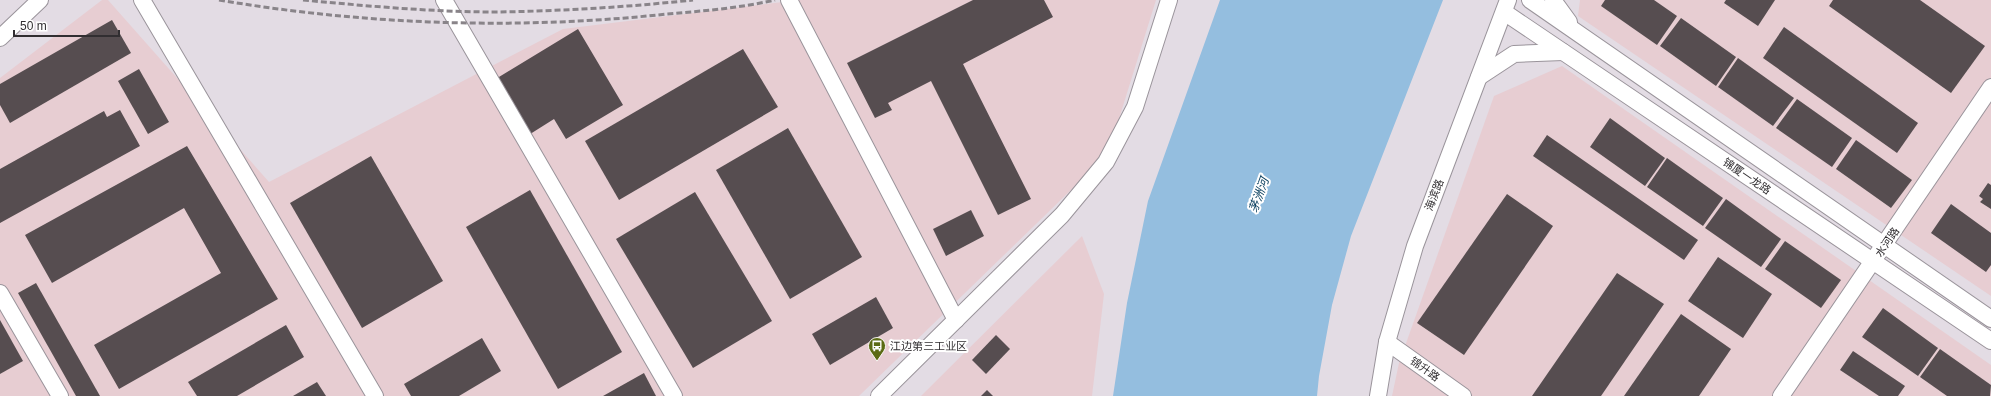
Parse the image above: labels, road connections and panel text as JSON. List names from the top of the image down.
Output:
{
  "streets": {
    "street": [
      "锦厦一龙路",
      "海滨路",
      "水河路",
      "锦升路"
    ]
  },
  "crossings": [
    ["锦厦一龙路", "海滨路"],
    ["锦厦一龙路", "水河路"],
    ["海滨路", "锦升路"]
  ],
  "water": ["茅洲河"],
  "places": {
    "bus stop": ["江边第三工业区"]
  },
  "scale_bar": "50 m"
}
